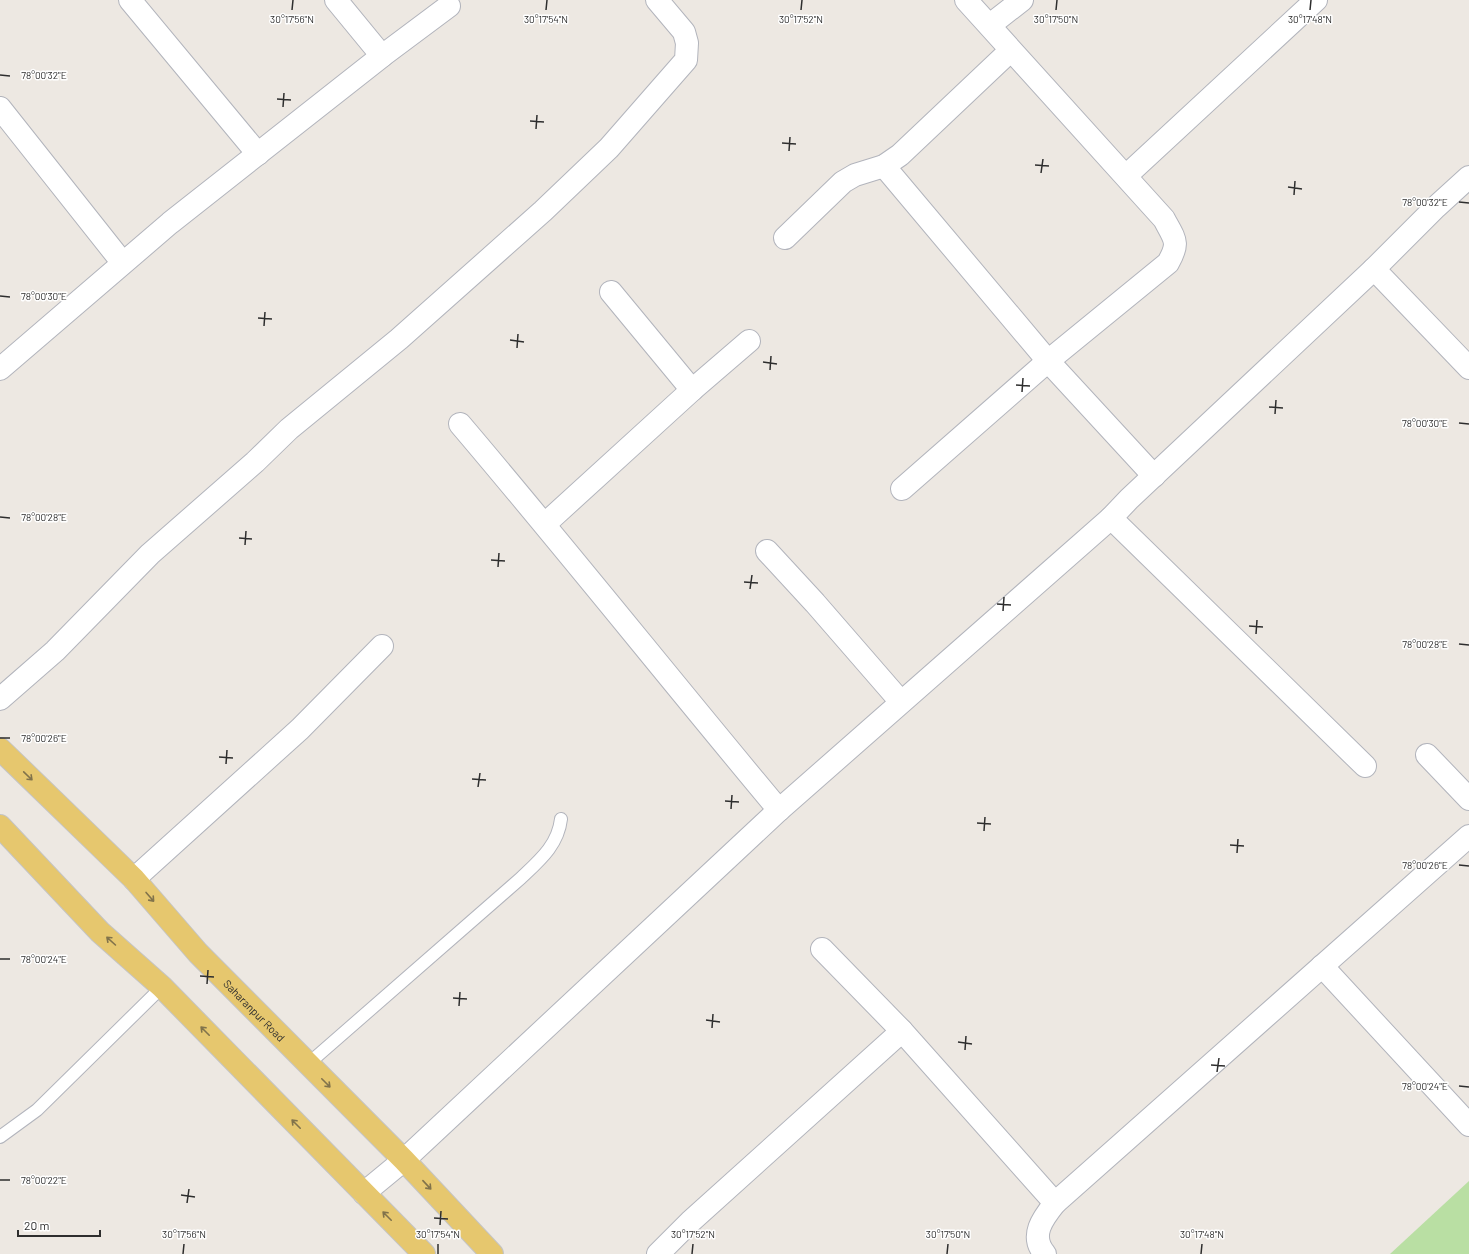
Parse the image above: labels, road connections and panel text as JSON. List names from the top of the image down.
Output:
{
  "streets": {
    "main road": ["Saharanpur Road"]
  },
  "scale_bar": "20 m",
  "coordinates": [
    "30°17'56\"N",
    "30°17'54\"N",
    "30°17'52\"N",
    "30°17'50\"N",
    "30°17'48\"N",
    "78°00'32\"E",
    "78°00'30\"E",
    "78°00'28\"E",
    "78°00'26\"E",
    "78°00'24\"E",
    "78°00'22\"E"
  ]
}
